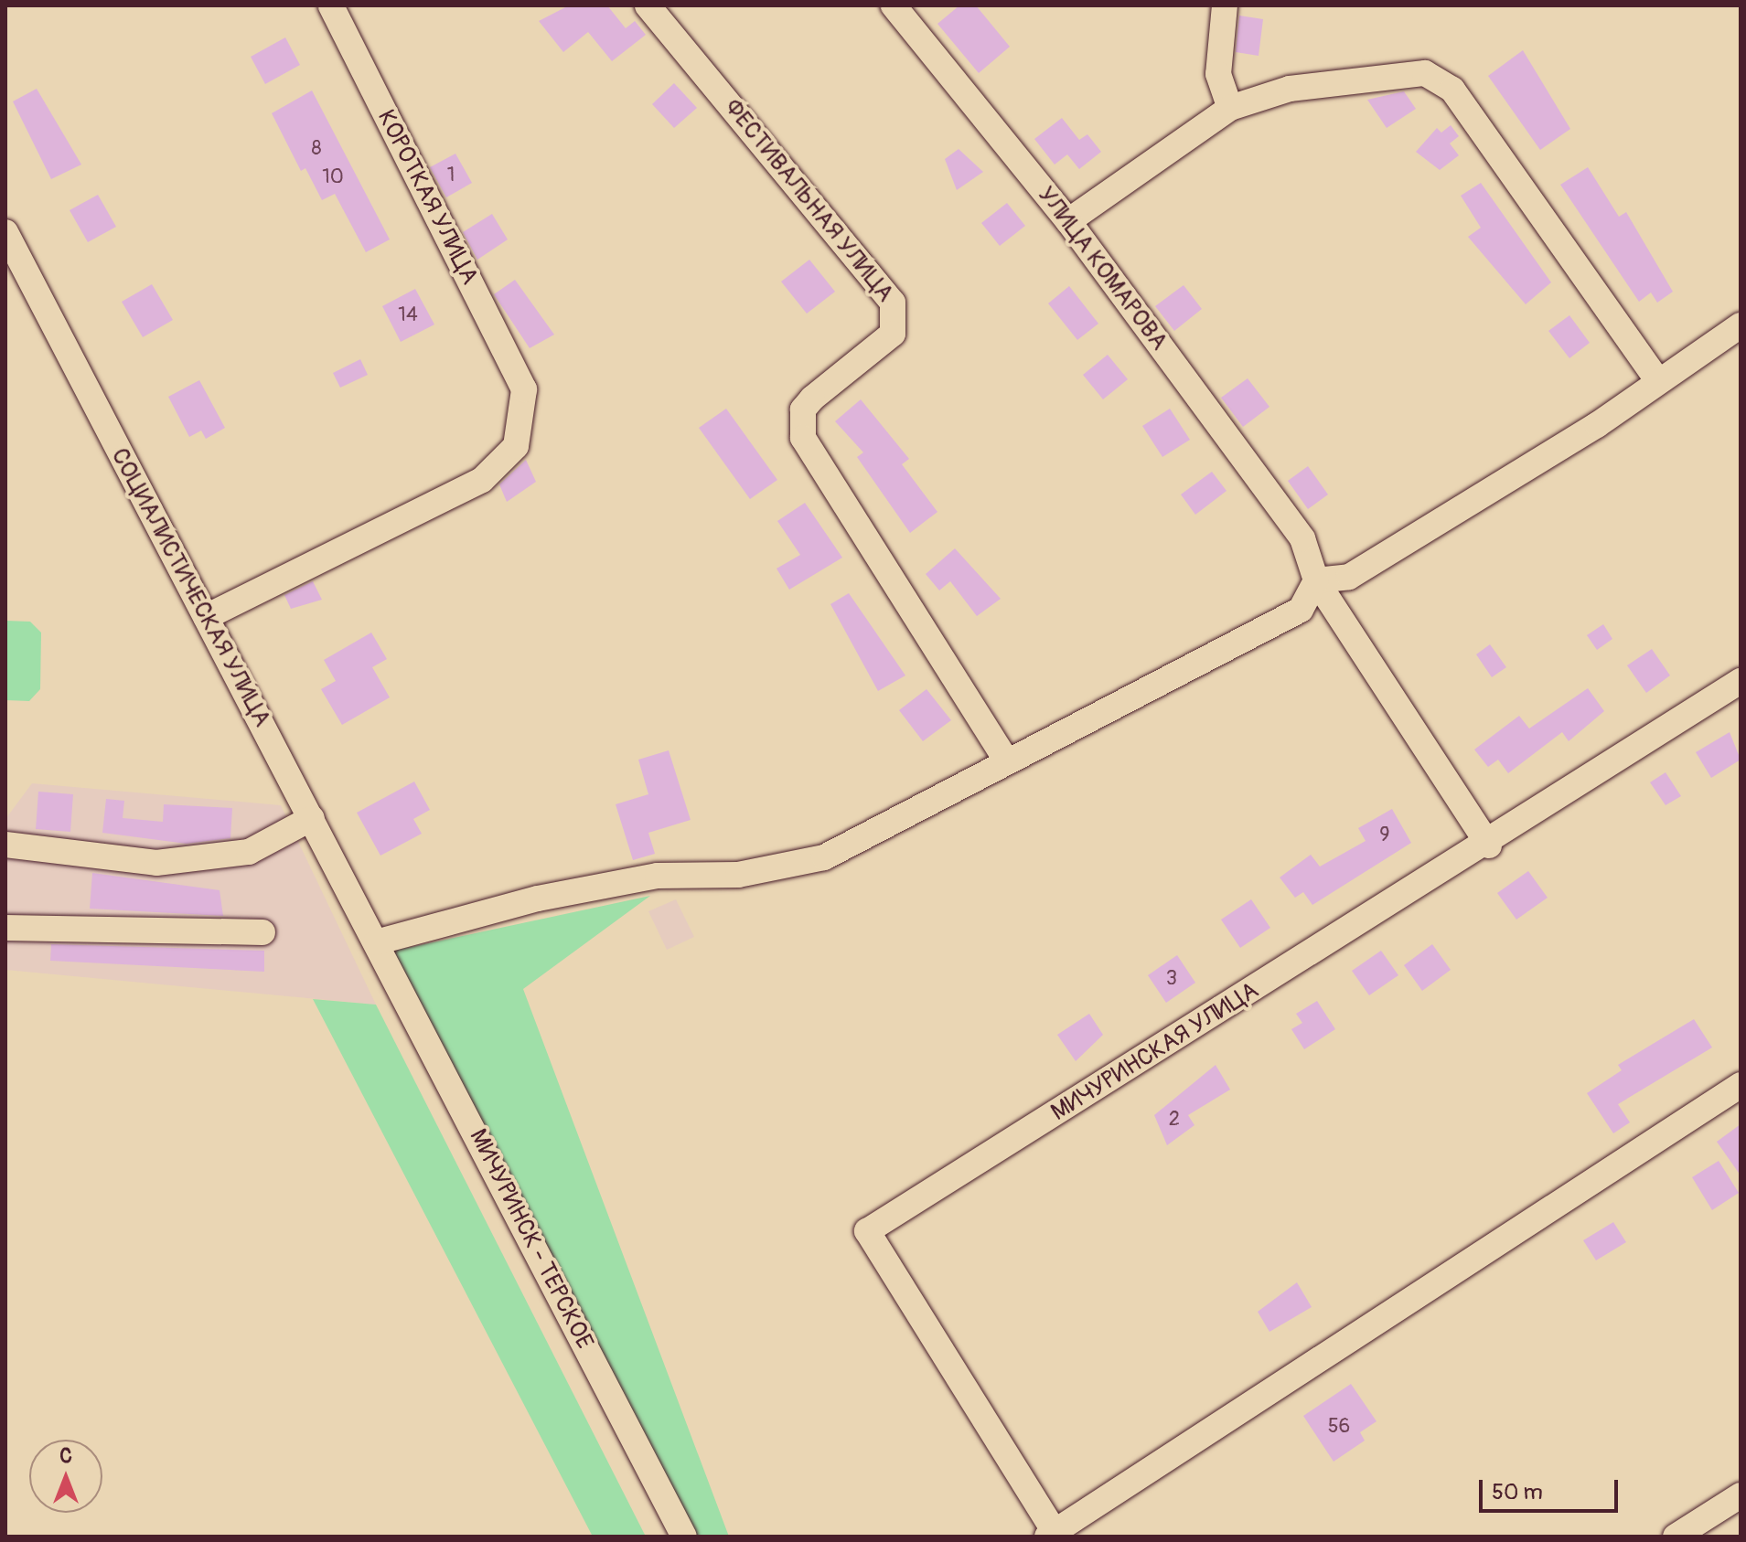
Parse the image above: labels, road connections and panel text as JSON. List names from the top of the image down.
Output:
{
  "streets": {
    "street": [
      "КОРОТКАЯ УЛИЦА",
      "ФЕСТИВАЛЬНАЯ УЛИЦА",
      "УЛИЦА КОМАРОВА",
      "СОЦИАЛИСТИЧЕСКАЯ УЛИЦА",
      "МИЧУРИНСКАЯ УЛИЦА",
      "МИЧУРИНСК - ТЕРСКОЕ"
    ]
  },
  "crossings": [
    ["КОРОТКАЯ УЛИЦА", "СОЦИАЛИСТИЧЕСКАЯ УЛИЦА"],
    ["УЛИЦА КОМАРОВА", "МИЧУРИНСКАЯ УЛИЦА"],
    ["СОЦИАЛИСТИЧЕСКАЯ УЛИЦА", "МИЧУРИНСК - ТЕРСКОЕ"]
  ],
  "house_numbers": [
    "8",
    "1",
    "10",
    "14",
    "9",
    "3",
    "2",
    "56"
  ],
  "scale_bar": "50 m",
  "north": "top"
}
